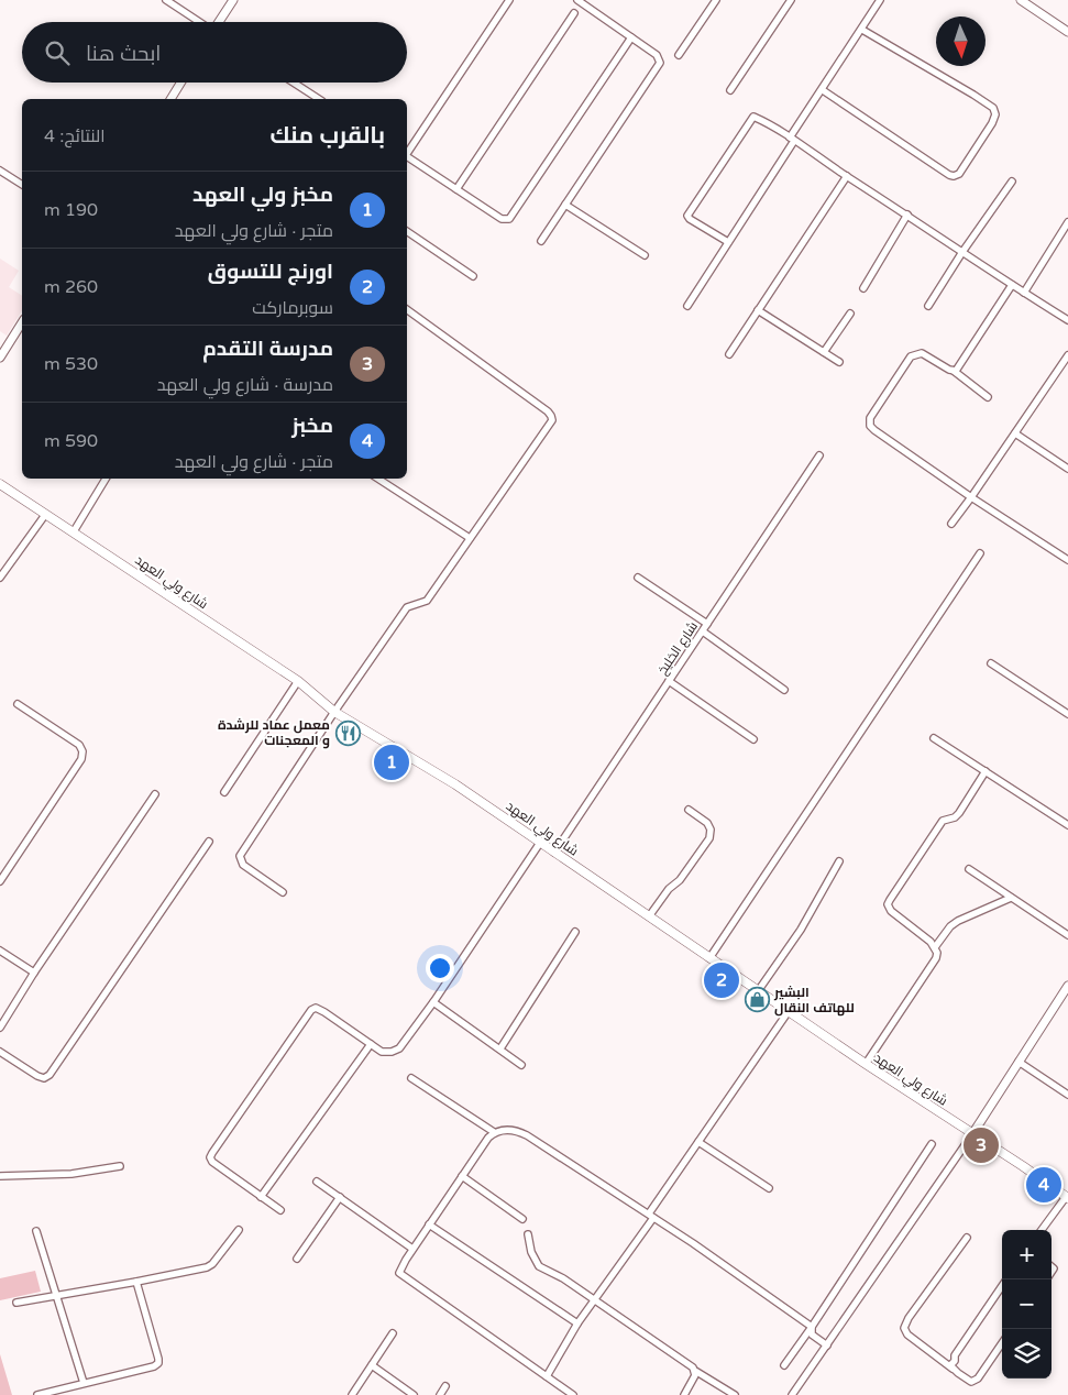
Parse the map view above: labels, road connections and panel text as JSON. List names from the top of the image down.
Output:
{
  "streets": {
    "main road": ["شارع ولي العهد"],
    "street": ["شارع الخليخ"]
  },
  "crossings": [
    ["شارع ولي العهد", "شارع الخليخ"]
  ],
  "places": {
    "restaurant": ["معمل عماد للرشدة و المعجنات"],
    "shop": ["البشير للهاتف النقال"]
  },
  "north": "bottom",
  "page": {
    "search": "ابحث هنا",
    "heading": ["بالقرب منك", "النتائج: 4"],
    "list": [
      {
        "mark": "1",
        "name": "مخبز ولي العهد",
        "note": "متجر · شارع ولي العهد",
        "value": "190 m"
      },
      {
        "mark": "2",
        "name": "اورنج للتسوق",
        "note": "سوبرماركت",
        "value": "260 m"
      },
      {
        "mark": "3",
        "name": "مدرسة التقدم",
        "note": "مدرسة · شارع ولي العهد",
        "value": "530 m"
      },
      {
        "mark": "4",
        "name": "مخبز",
        "note": "متجر · شارع ولي العهد",
        "value": "590 m"
      }
    ],
    "pins": [
      "1",
      "2",
      "3",
      "4"
    ],
    "map_buttons": ["+", "−"]
  }
}
